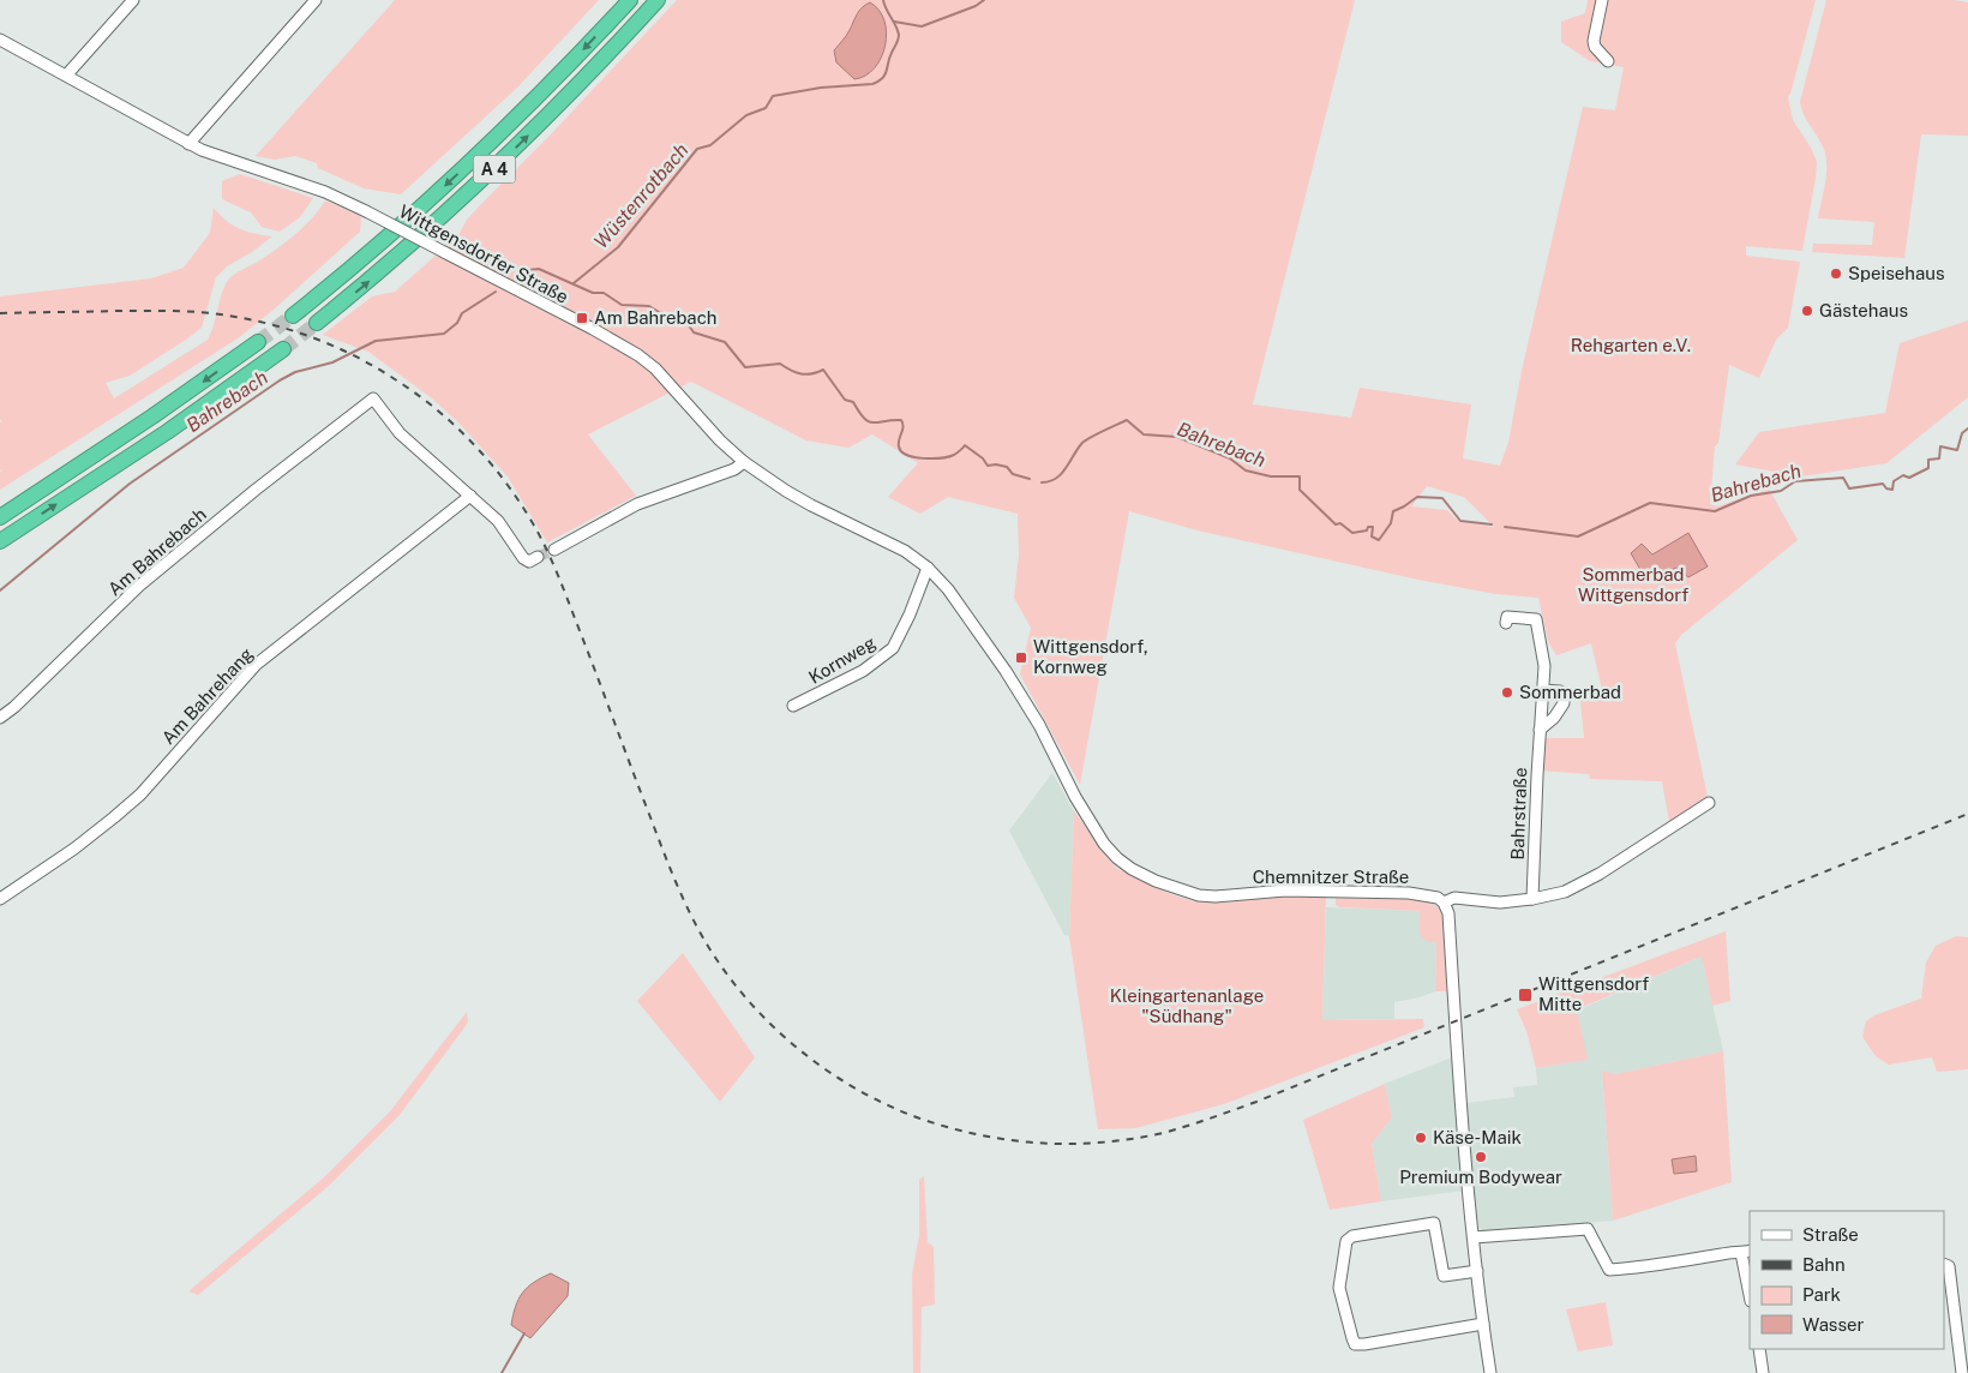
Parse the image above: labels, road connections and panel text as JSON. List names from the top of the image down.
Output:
{
  "streets": {
    "highway": ["A 4"],
    "street": [
      "Wittgensdorfer Straße",
      "Am Bahrebach",
      "Kornweg",
      "Am Bahrehang",
      "Bahrstraße",
      "Chemnitzer Straße"
    ]
  },
  "crossings": [
    ["Wittgensdorfer Straße", "Kornweg"],
    ["Wittgensdorfer Straße", "Chemnitzer Straße"],
    ["Am Bahrebach", "Am Bahrehang"]
  ],
  "water": ["Wüstenrotbach", "Bahrebach"],
  "parks": ["Rehgarten e.V.", "Sommerbad Wittgensdorf", "Kleingartenanlage \"Südhang\""],
  "places": {
    "other": [
      "Speisehaus",
      "Gästehaus",
      "Sommerbad",
      "Käse-Maik",
      "Premium Bodywear"
    ],
    "transit": ["Am Bahrebach", "Wittgensdorf, Kornweg", "Wittgensdorf Mitte"]
  },
  "legend": [
    "Straße",
    "Bahn",
    "Park",
    "Wasser"
  ]
}
